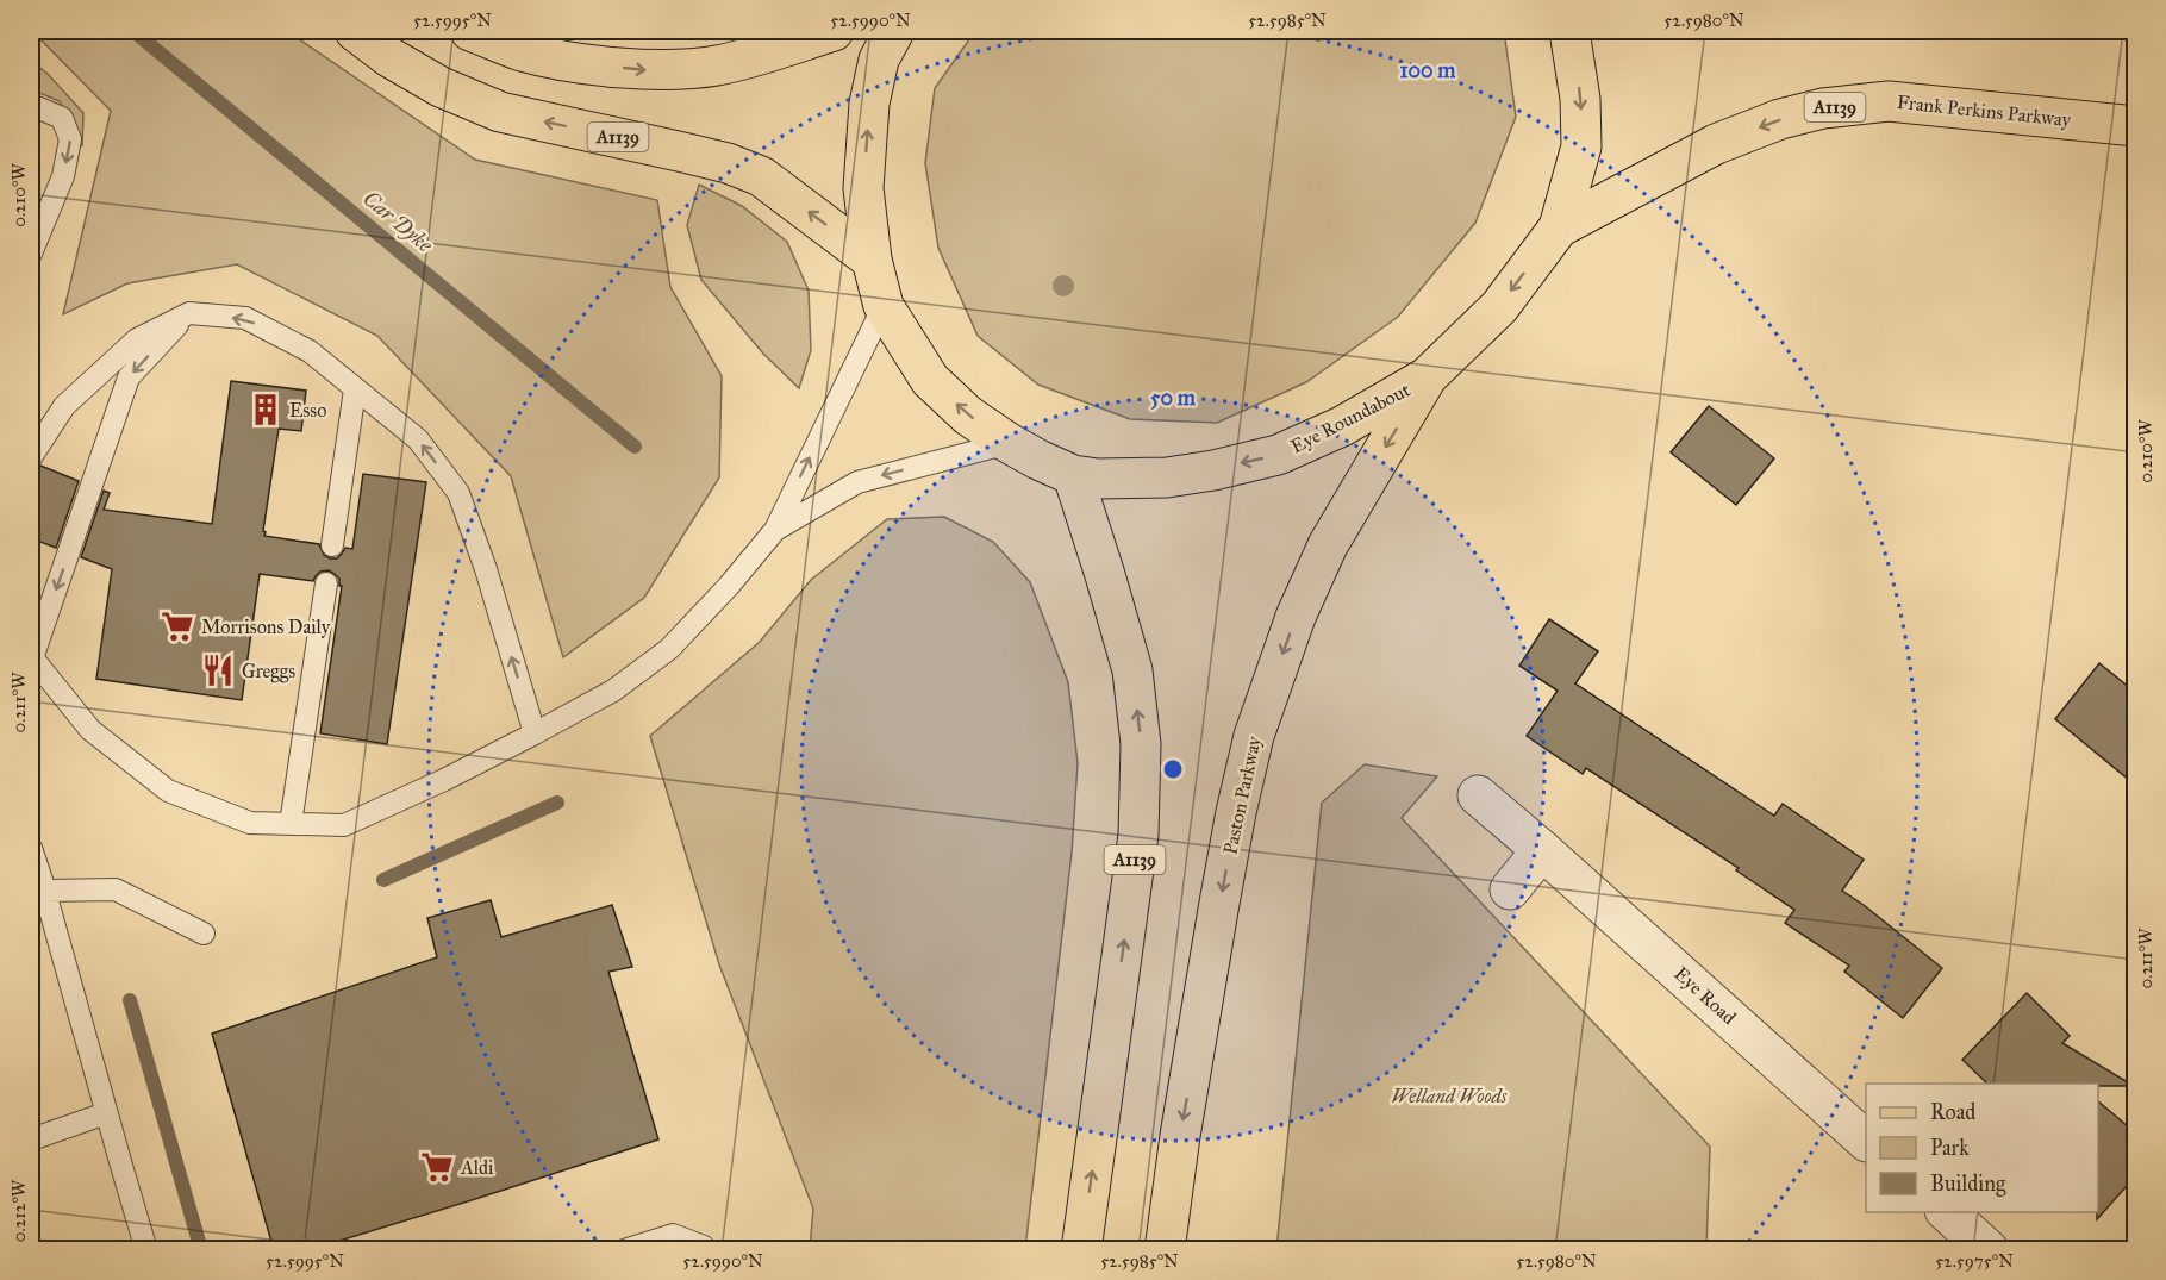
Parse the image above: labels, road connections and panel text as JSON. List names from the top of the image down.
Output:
{
  "streets": {
    "main road": [
      "A1139",
      "Frank Perkins Parkway",
      "Eye Roundabout",
      "Paston Parkway"
    ],
    "street": ["Eye Road"]
  },
  "crossings": [
    ["A1139", "Eye Roundabout"],
    ["Frank Perkins Parkway", "Eye Roundabout"],
    ["Eye Roundabout", "Paston Parkway"]
  ],
  "one_way": ["Frank Perkins Parkway"],
  "water": ["Car Dyke"],
  "parks": ["Welland Woods"],
  "places": {
    "building": ["Esso"],
    "supermarket": ["Morrisons Daily", "Aldi"],
    "restaurant": ["Greggs"]
  },
  "legend": ["Road", "Park", "Building"],
  "coordinates": [
    "52.5995°N",
    "52.5990°N",
    "52.5985°N",
    "52.5980°N",
    "0.210°W",
    "0.211°W",
    "0.212°W",
    "52.5975°N"
  ],
  "rings": ["100 m", "50 m"]
}
